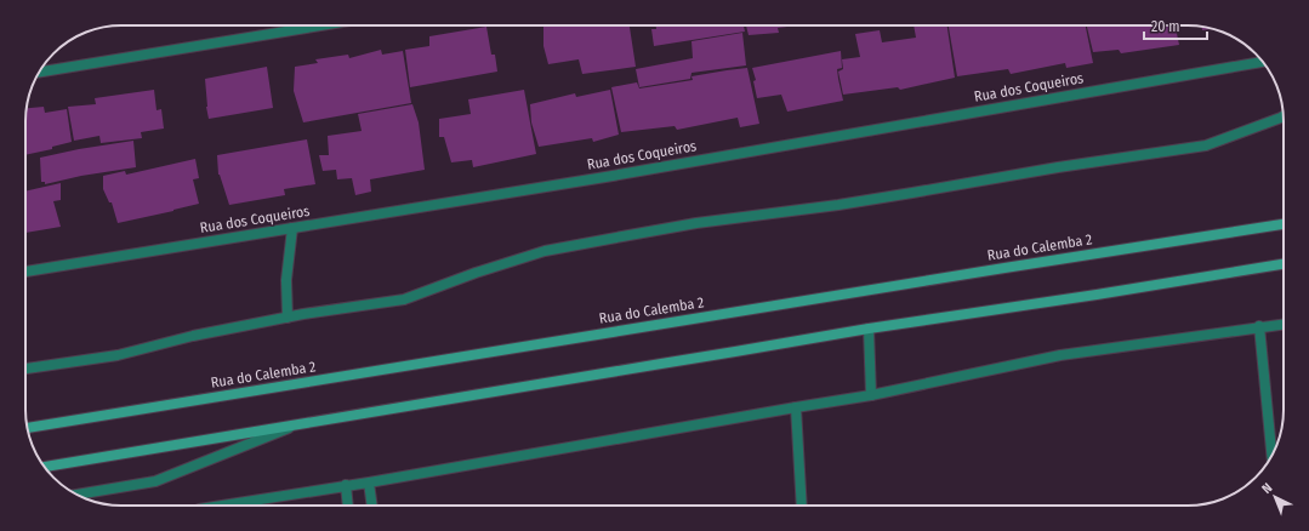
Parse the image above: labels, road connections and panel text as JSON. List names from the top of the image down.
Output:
{
  "streets": {
    "main road": ["Rua do Calemba 2"],
    "street": ["Rua dos Coqueiros"]
  },
  "scale_bar": "20 m",
  "north": "top left"
}
